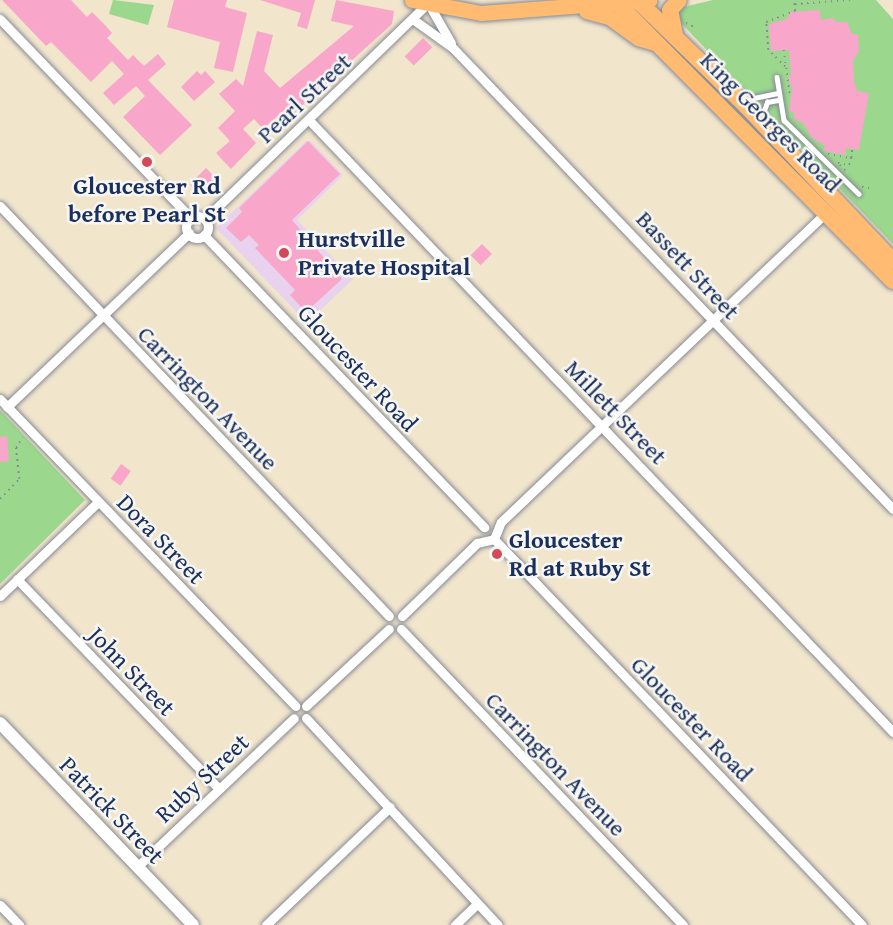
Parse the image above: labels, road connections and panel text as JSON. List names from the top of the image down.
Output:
{
  "streets": {
    "highway": ["King Georges Road"],
    "street": [
      "Pearl Street",
      "Bassett Street",
      "Gloucester Road",
      "Carrington Avenue",
      "Millett Street",
      "Dora Street",
      "John Street",
      "Ruby Street",
      "Patrick Street"
    ]
  },
  "crossings": [
    ["Pearl Street", "Bassett Street"],
    ["Pearl Street", "Gloucester Road"],
    ["Pearl Street", "Millett Street"],
    ["John Street", "Ruby Street"],
    ["Ruby Street", "Patrick Street"]
  ],
  "places": ["Gloucester Rd before Pearl St", "Hurstville Private Hospital", "Gloucester Rd at Ruby St"]
}
